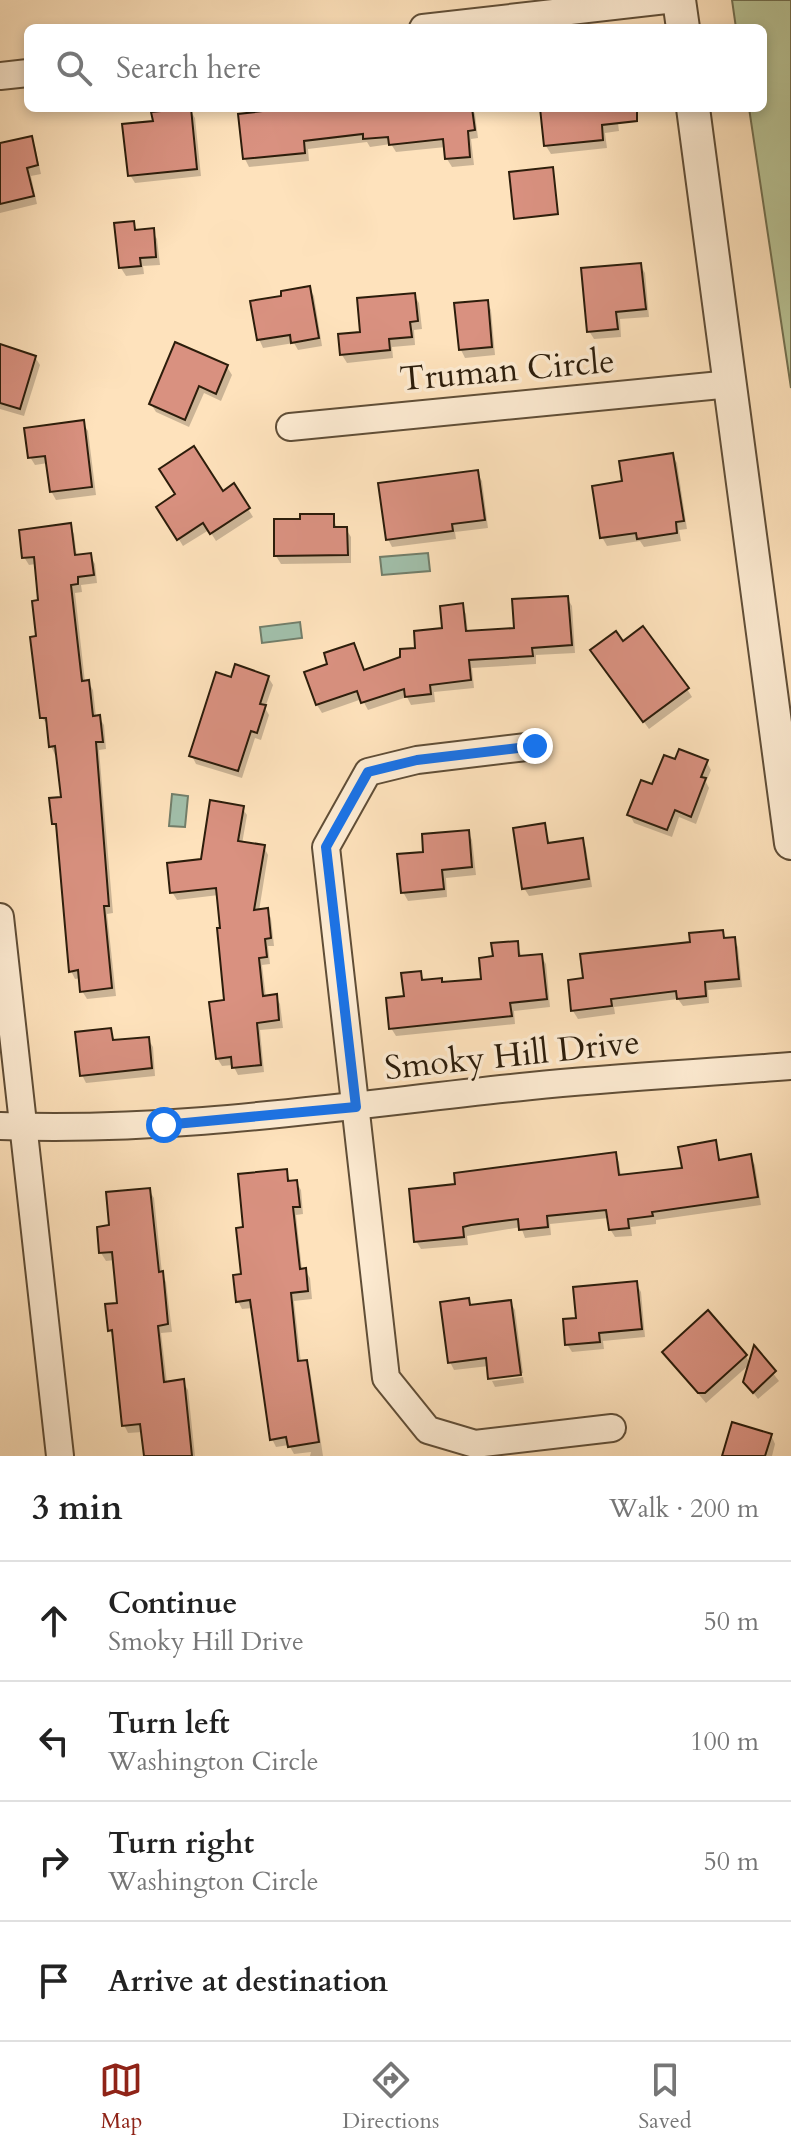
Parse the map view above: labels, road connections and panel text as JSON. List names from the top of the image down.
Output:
{
  "streets": {
    "street": ["Truman Circle", "Smoky Hill Drive"]
  },
  "page": {
    "search": "Search here",
    "heading": ["3 min", "Walk · 200 m"],
    "list": [
      ["Continue", "Smoky Hill Drive", "50 m"],
      ["Turn left", "Washington Circle", "100 m"],
      ["Turn right", "Washington Circle", "50 m"],
      "Arrive at destination"
    ],
    "nav": ["Map", "Directions", "Saved"]
  }
}
